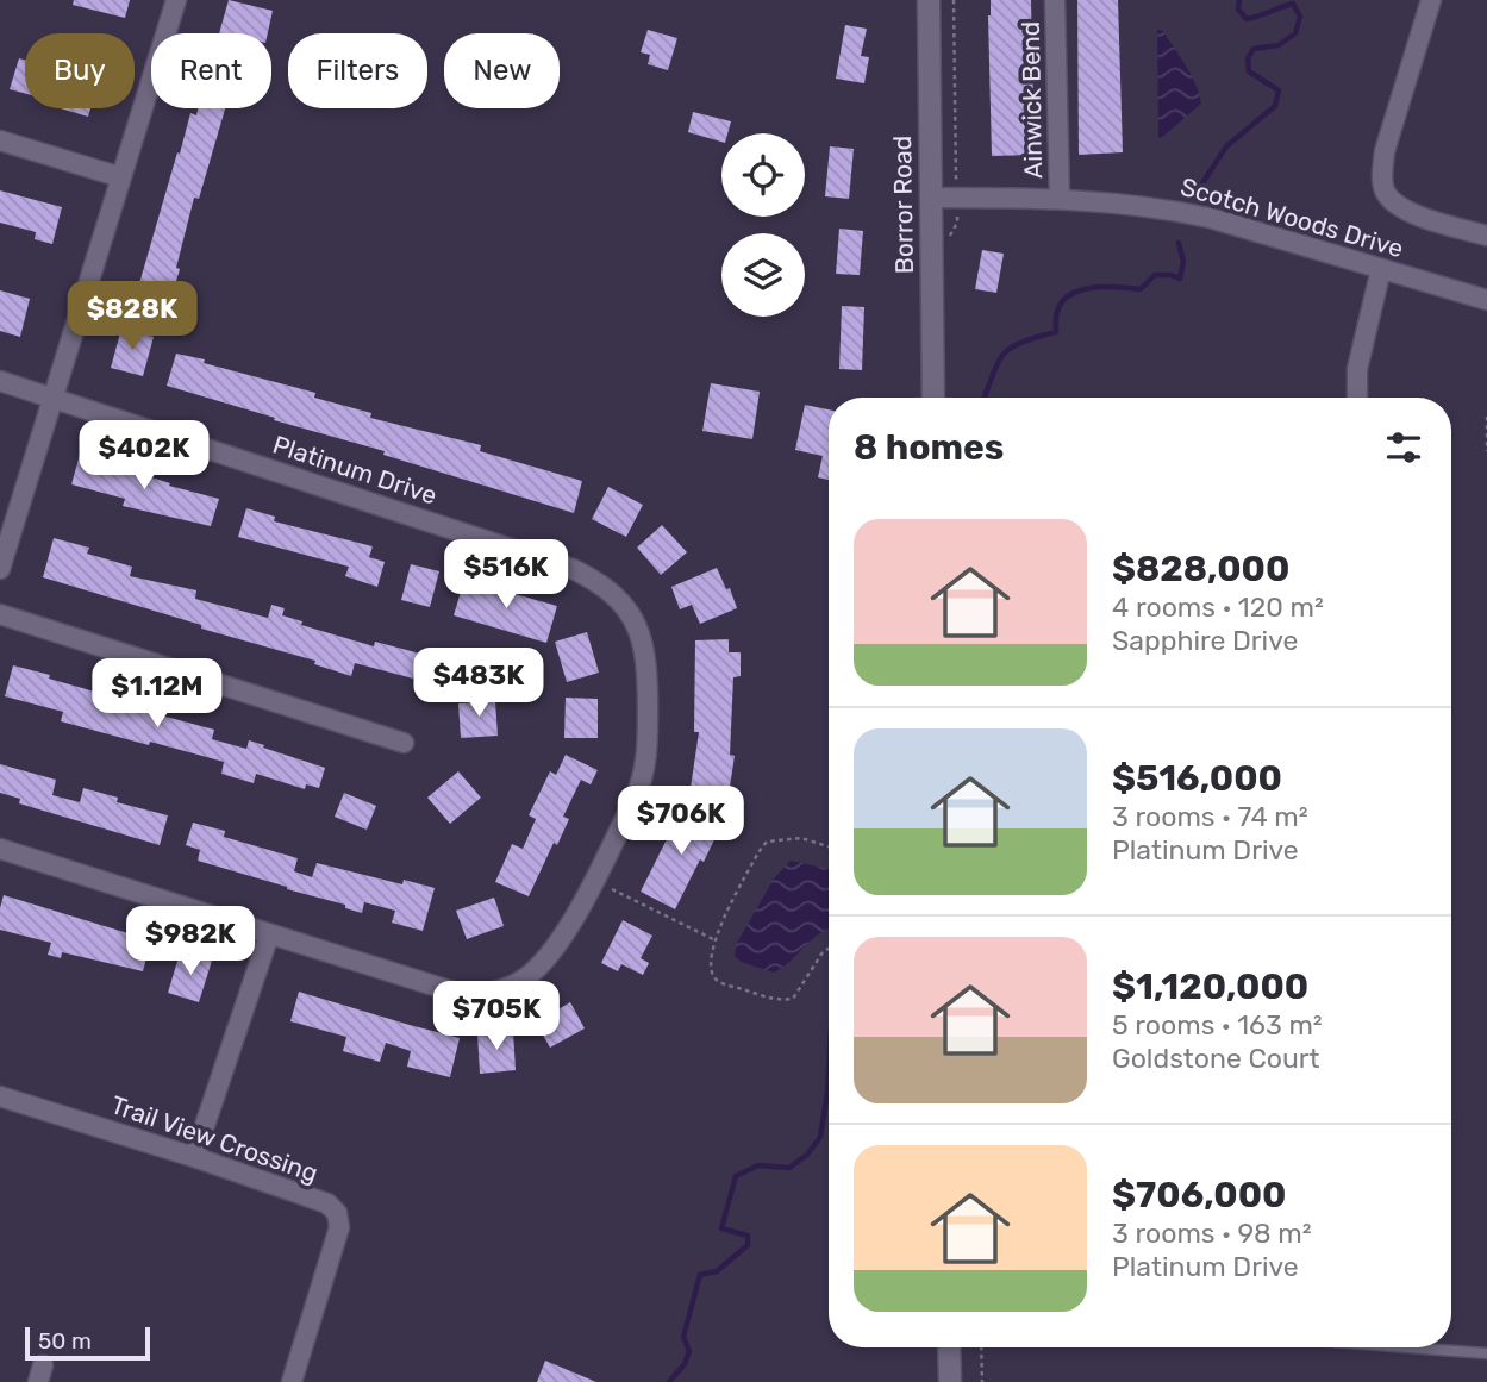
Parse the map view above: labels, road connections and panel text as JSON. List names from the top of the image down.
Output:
{
  "streets": {
    "street": [
      "Ainwick Bend",
      "Borror Road",
      "Scotch Woods Drive",
      "Platinum Drive",
      "Trail View Crossing"
    ]
  },
  "crossings": [
    ["Ainwick Bend", "Scotch Woods Drive"],
    ["Borror Road", "Scotch Woods Drive"]
  ],
  "scale_bar": "50 m",
  "page": {
    "chip": [
      "Buy",
      "Rent",
      "Filters",
      "New"
    ],
    "price": [
      "$828K",
      "$402K",
      "$516K",
      "$483K",
      "$1.12M",
      "$706K",
      "$982K",
      "$705K"
    ],
    "heading": "8 homes",
    "list": [
      {
        "name": "$828,000",
        "note": "4 rooms · 120 m² · Sapphire Drive"
      },
      {
        "name": "$516,000",
        "note": "3 rooms · 74 m² · Platinum Drive"
      },
      {
        "name": "$1,120,000",
        "note": "5 rooms · 163 m² · Goldstone Court"
      },
      {
        "name": "$706,000",
        "note": "3 rooms · 98 m² · Platinum Drive"
      }
    ],
    "scale": "50 m"
  }
}
